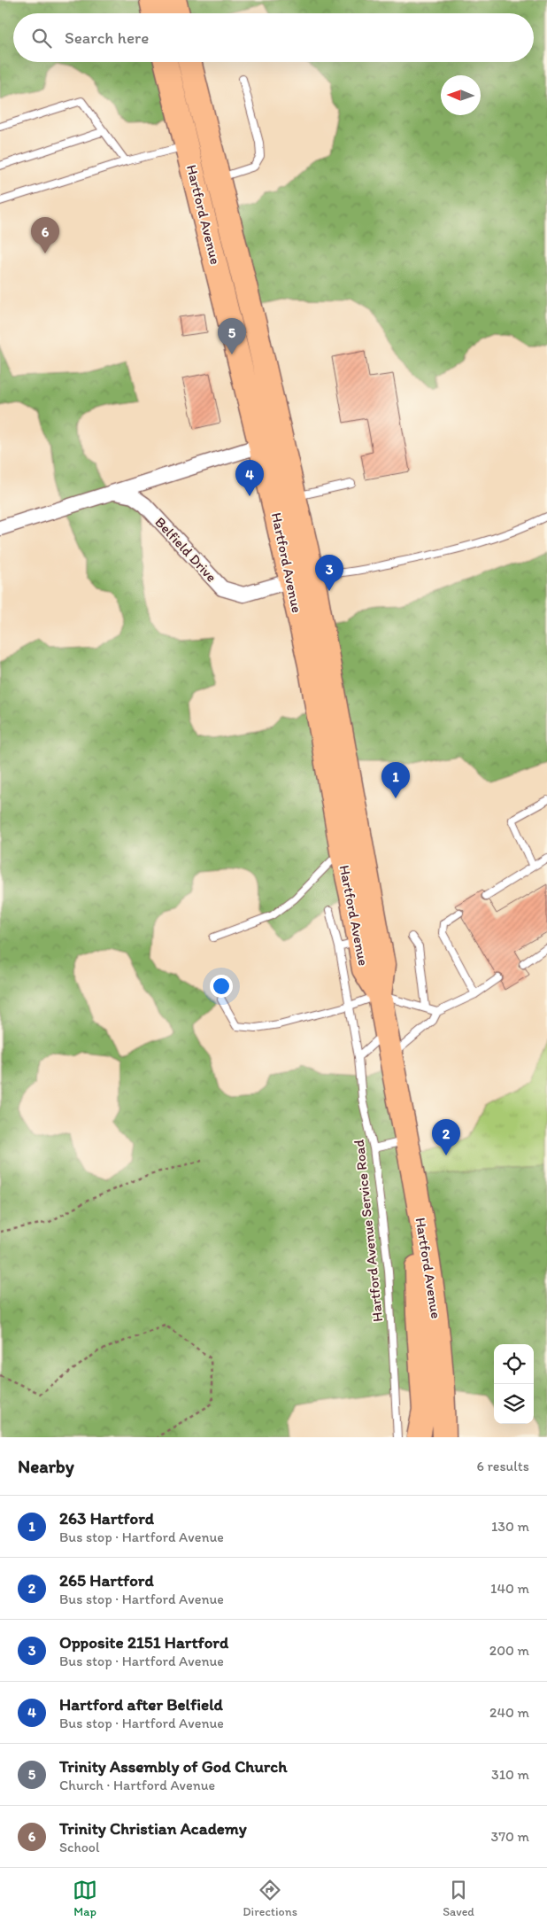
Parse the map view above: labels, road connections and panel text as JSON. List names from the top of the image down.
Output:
{
  "streets": {
    "highway": ["Hartford Avenue"],
    "street": ["Belfield Drive"],
    "lane": ["Hartford Avenue Service Road"]
  },
  "crossings": [
    ["Hartford Avenue", "Belfield Drive"],
    ["Hartford Avenue", "Hartford Avenue Service Road"]
  ],
  "north": "left",
  "page": {
    "search": "Search here",
    "pins": [
      "6",
      "5",
      "4",
      "3",
      "1",
      "2"
    ],
    "heading": ["Nearby", "6 results"],
    "list": [
      {
        "mark": "1",
        "name": "263 Hartford",
        "note": "Bus stop · Hartford Avenue",
        "value": "130 m"
      },
      {
        "mark": "2",
        "name": "265 Hartford",
        "note": "Bus stop · Hartford Avenue",
        "value": "140 m"
      },
      {
        "mark": "3",
        "name": "Opposite 2151 Hartford",
        "note": "Bus stop · Hartford Avenue",
        "value": "200 m"
      },
      {
        "mark": "4",
        "name": "Hartford after Belfield",
        "note": "Bus stop · Hartford Avenue",
        "value": "240 m"
      },
      {
        "mark": "5",
        "name": "Trinity Assembly of God Church",
        "note": "Church · Hartford Avenue",
        "value": "310 m"
      },
      {
        "mark": "6",
        "name": "Trinity Christian Academy",
        "note": "School",
        "value": "370 m"
      }
    ],
    "nav": ["Map", "Directions", "Saved"]
  }
}
